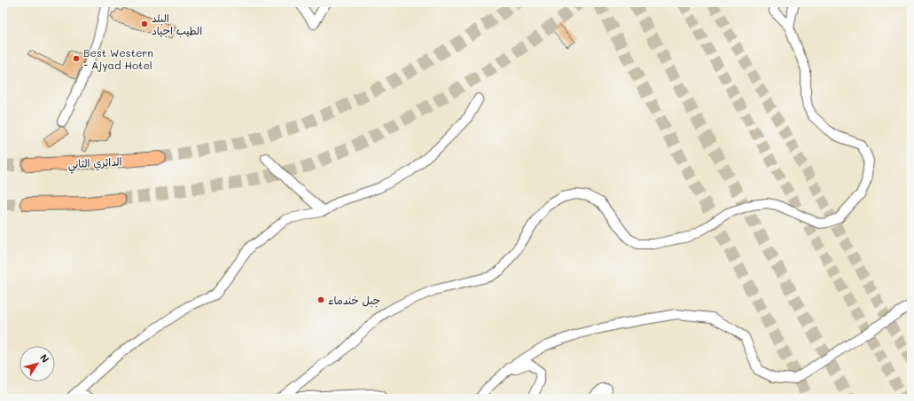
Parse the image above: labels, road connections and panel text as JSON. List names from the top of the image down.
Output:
{
  "streets": {
    "highway": ["الدائري الثاني"]
  },
  "places": ["البلد الطيب اجياد", "Best Western - Ajyad Hotel", "جبل خندماء"],
  "north": "top right"
}
